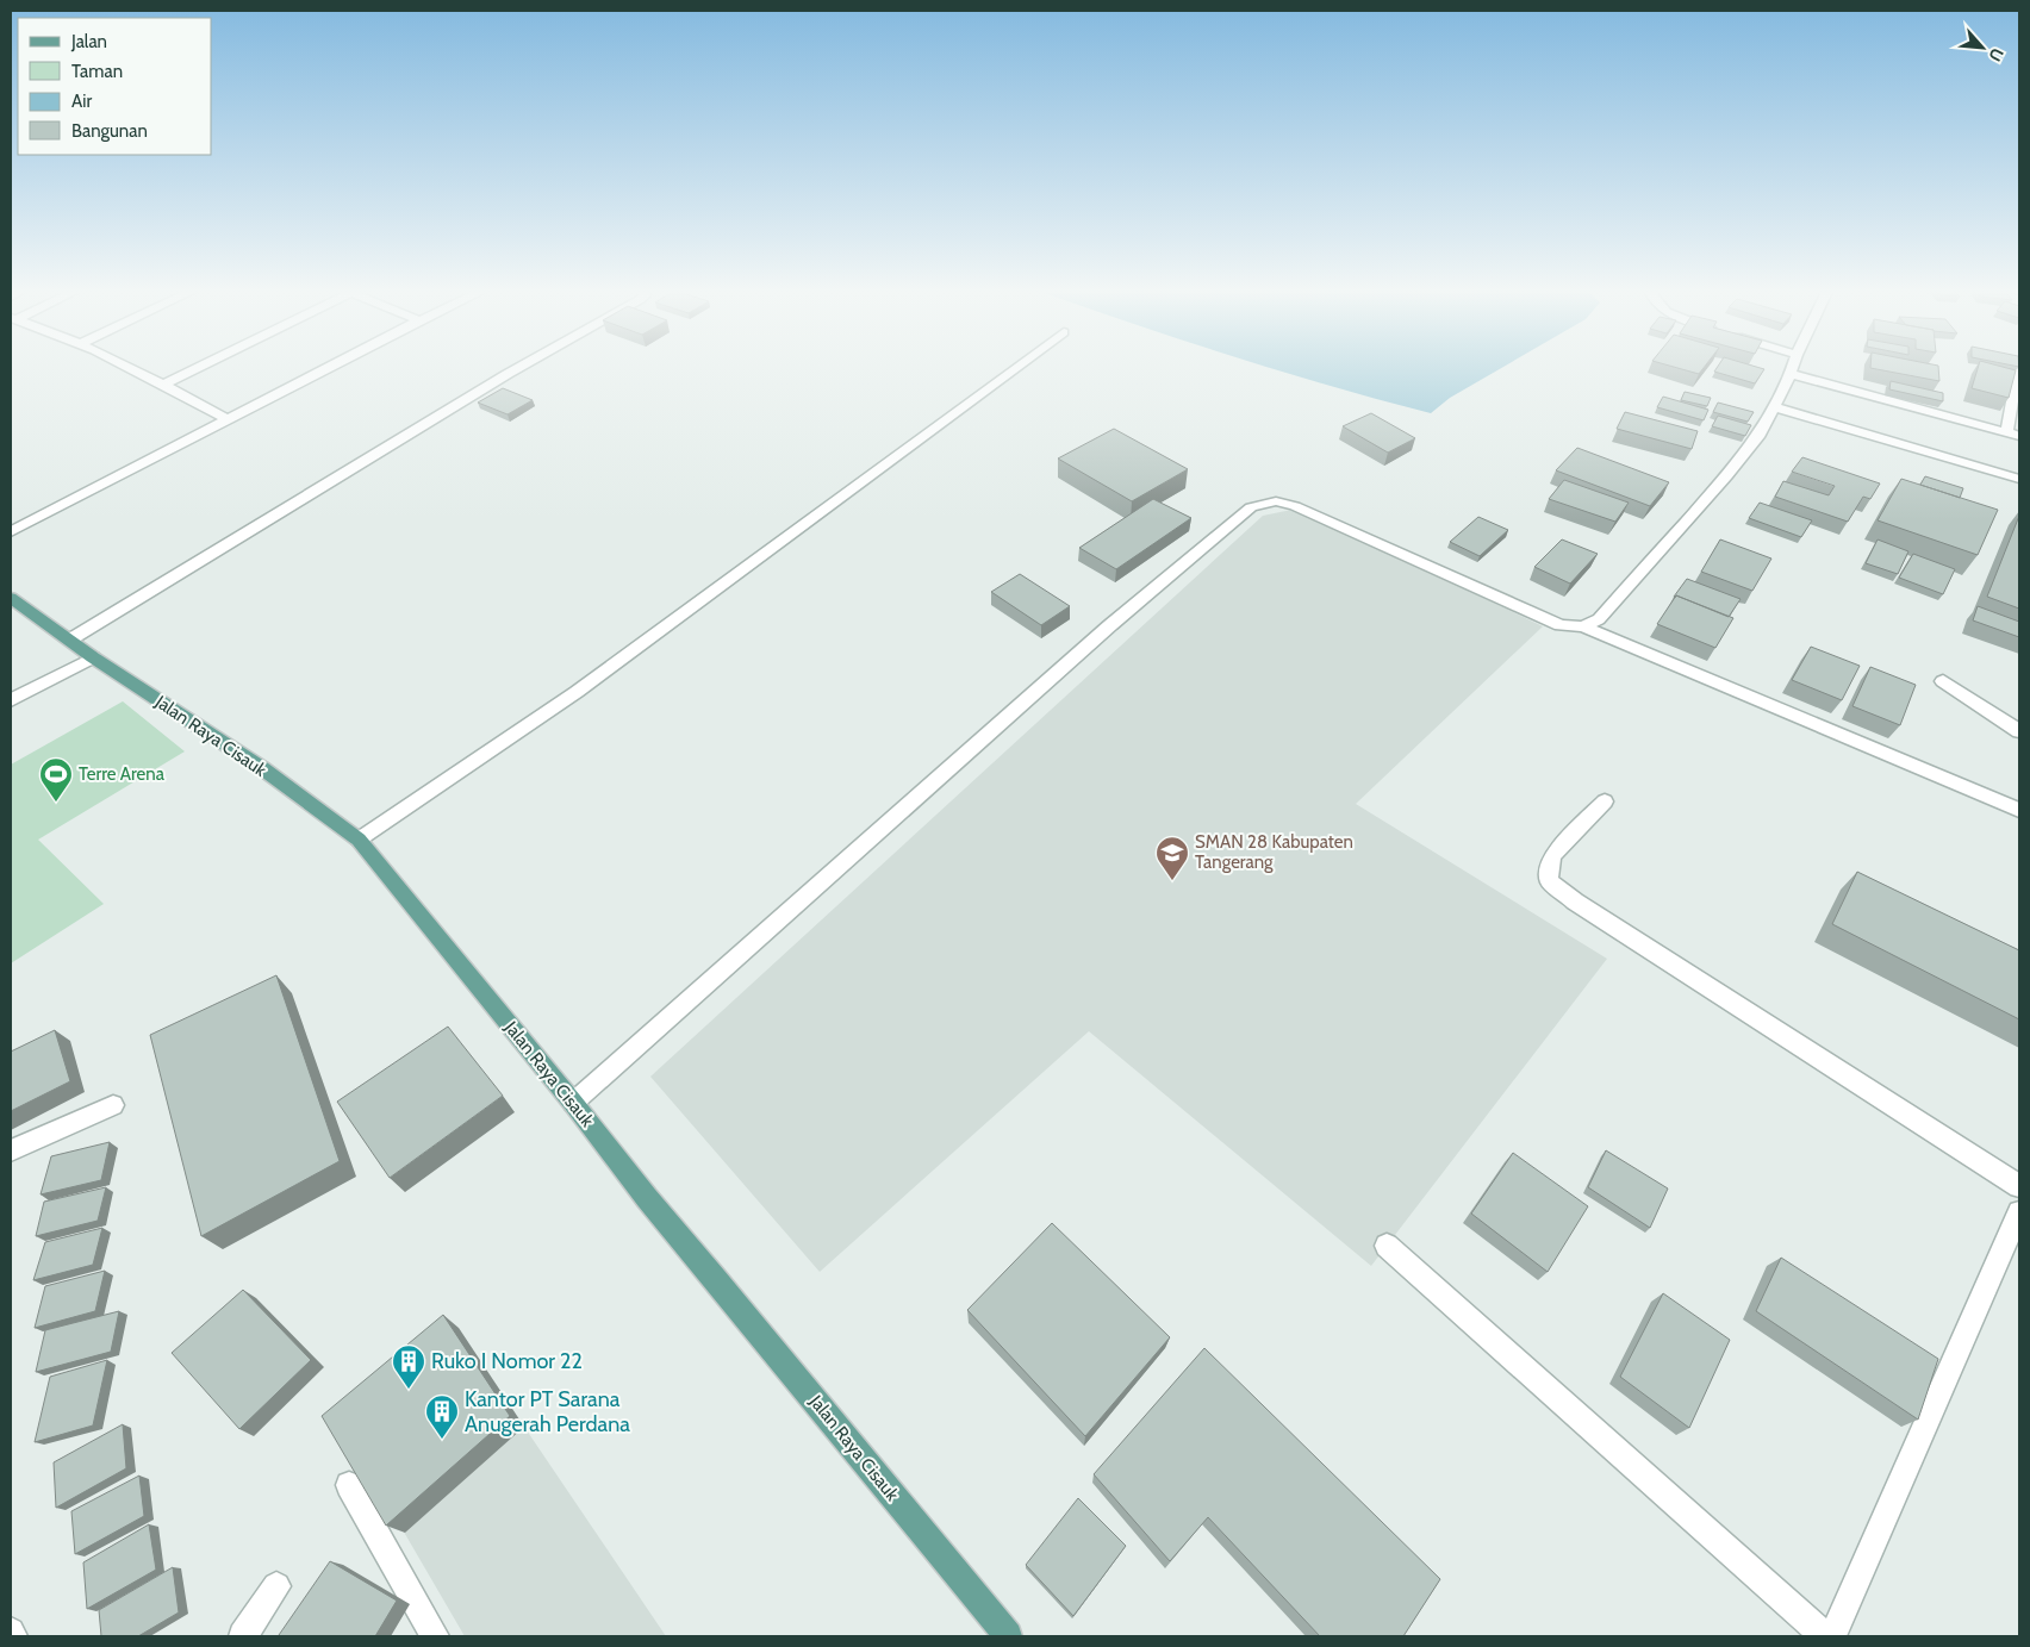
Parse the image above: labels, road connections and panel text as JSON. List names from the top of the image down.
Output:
{
  "streets": {
    "main road": ["Jalan Raya Cisauk"]
  },
  "places": {
    "sports": ["Terre Arena"],
    "school or university": ["SMAN 28 Kabupaten Tangerang"],
    "building": ["Ruko I Nomor 22", "Kantor PT Sarana Anugerah Perdana"]
  },
  "legend": [
    "Jalan",
    "Taman",
    "Air",
    "Bangunan"
  ],
  "north": "bottom right"
}
